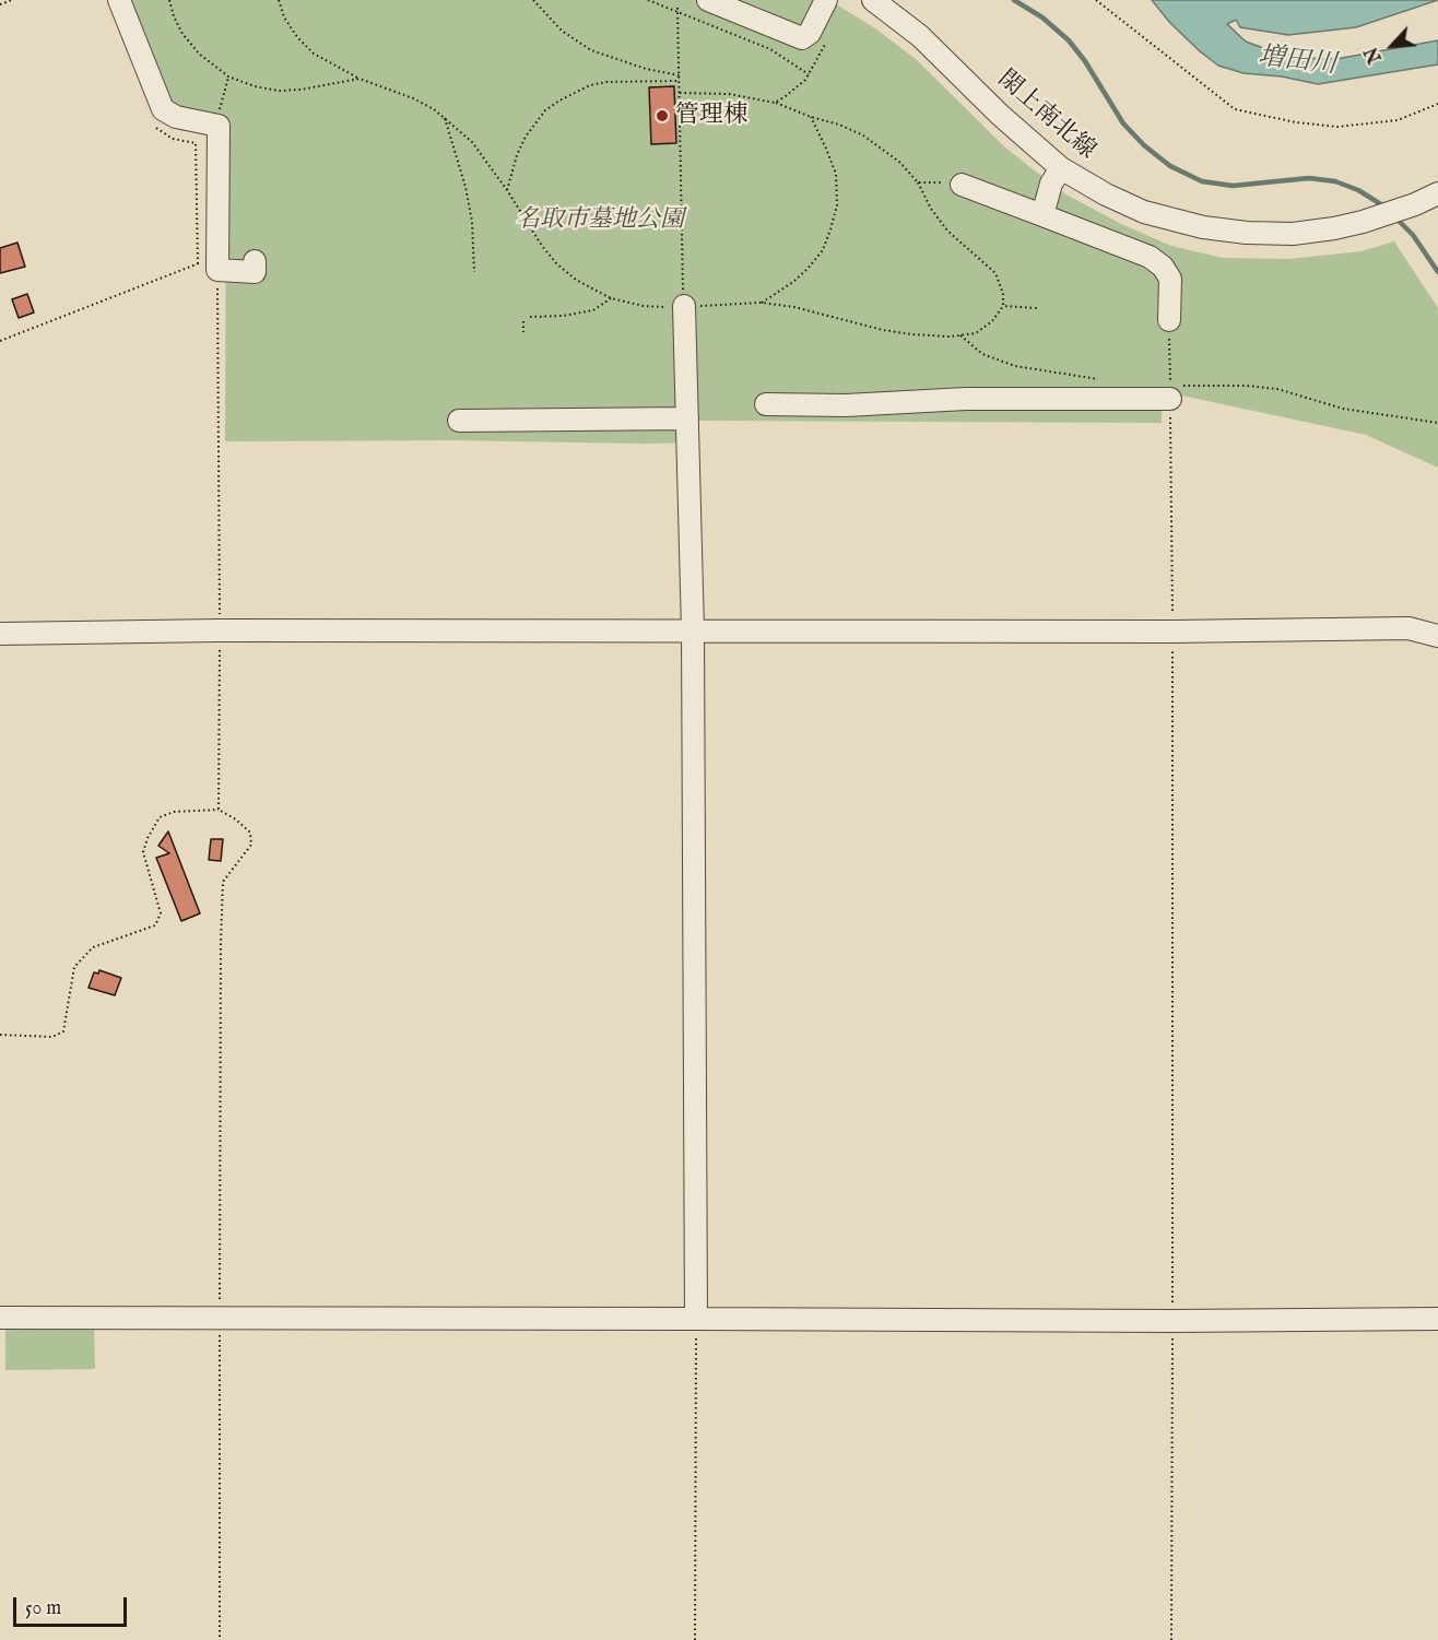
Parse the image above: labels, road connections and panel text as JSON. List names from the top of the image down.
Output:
{
  "streets": {
    "street": ["閖上南北線"]
  },
  "water": ["増田川"],
  "parks": ["名取市墓地公園"],
  "places": ["管理棟"],
  "scale_bar": "50 m",
  "north": "bottom left"
}
